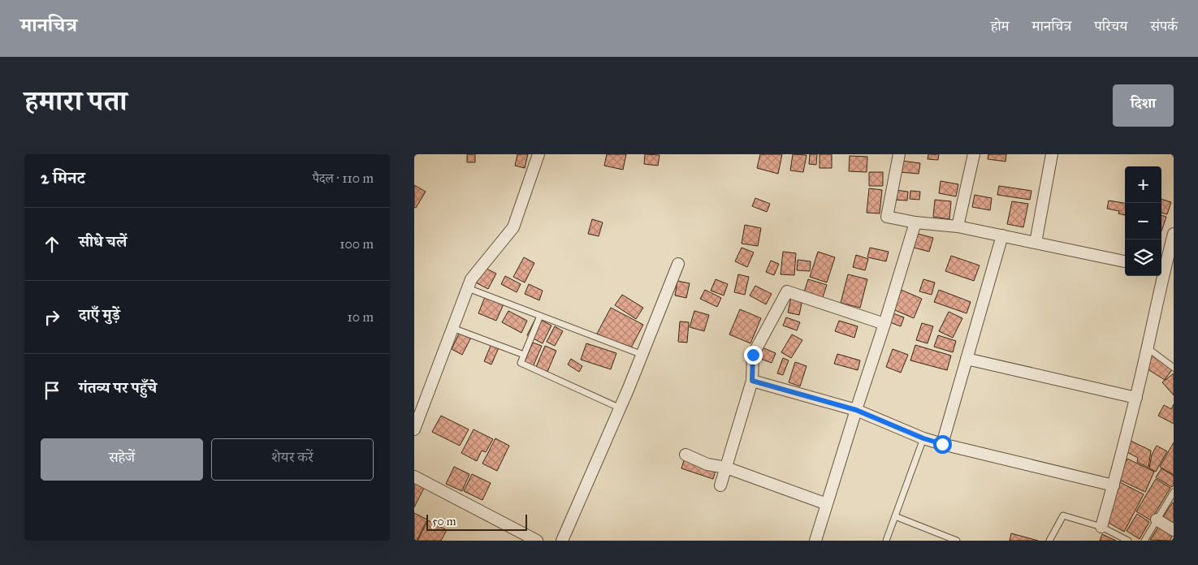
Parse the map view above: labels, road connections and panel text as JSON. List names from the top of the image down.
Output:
{
  "scale_bar": "50 m",
  "page": {
    "header": "मानचित्र",
    "nav": [
      "होम",
      "मानचित्र",
      "परिचय",
      "संपर्क"
    ],
    "title": "हमारा पता",
    "buttons": [
      "दिशा",
      ["सहेजें", "शेयर करें"]
    ],
    "heading": ["2 मिनट", "पैदल · 110 m"],
    "map_buttons": ["+", "−"],
    "list": [
      ["सीधे चलें", "100 m"],
      ["दाएँ मुड़ें", "10 m"],
      "गंतव्य पर पहुँचे"
    ],
    "scale": "50 m"
  }
}
